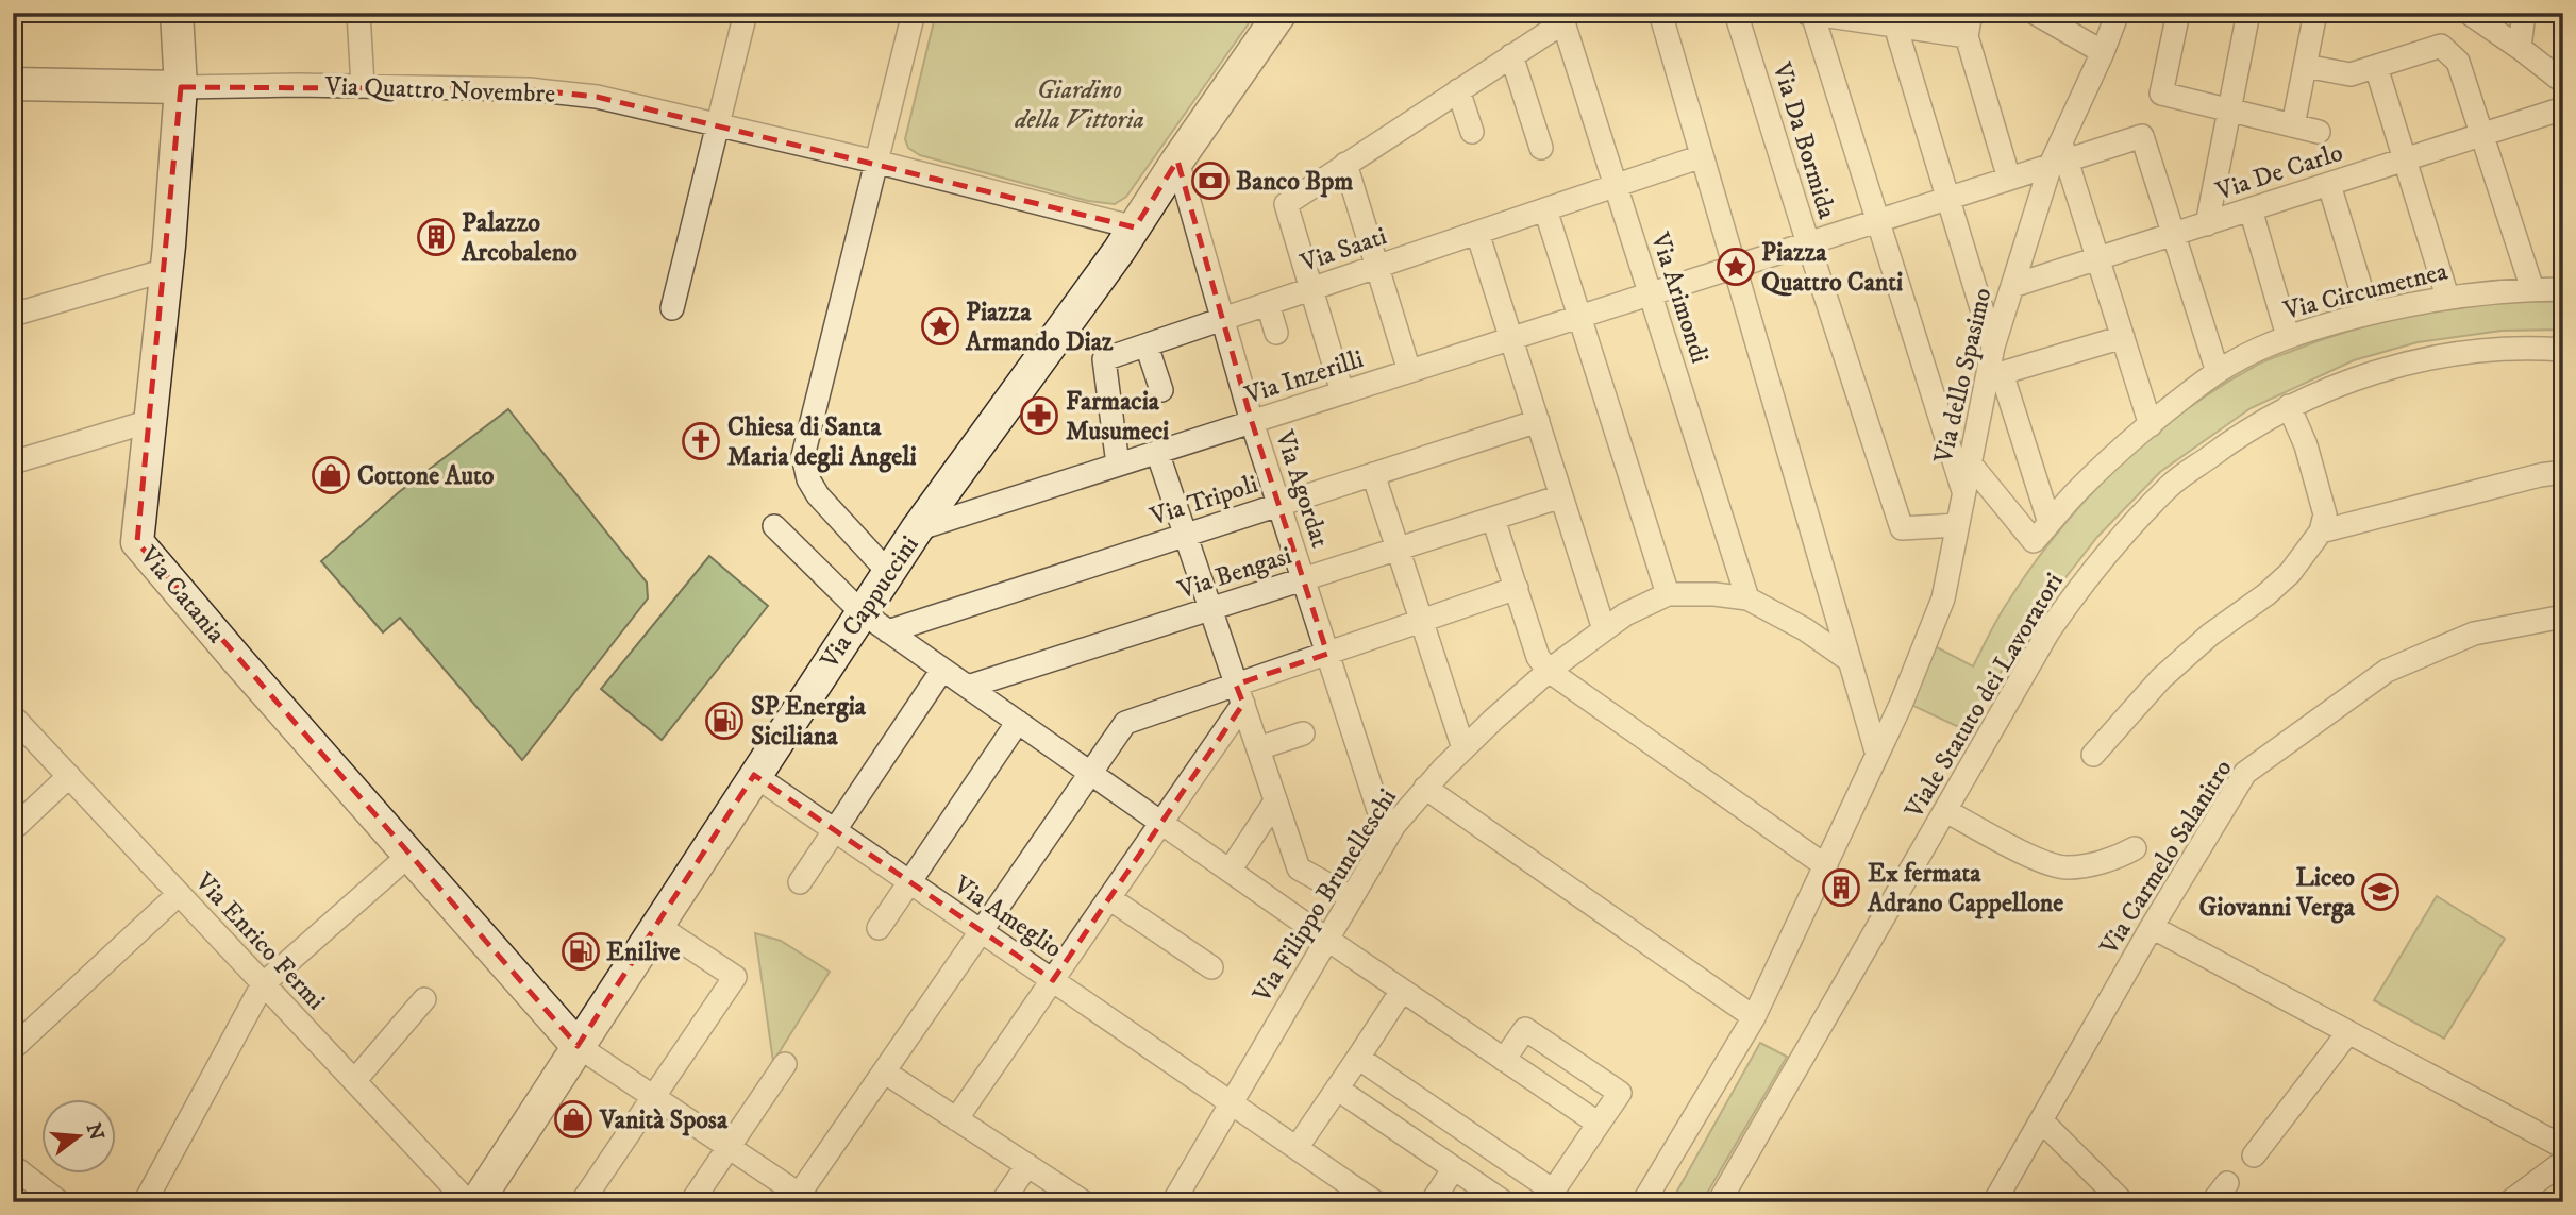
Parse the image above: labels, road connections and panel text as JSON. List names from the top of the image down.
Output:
{
  "streets": {
    "street": [
      "Via Quattro Novembre",
      "Via Da Bormida",
      "Via De Carlo",
      "Via Saati",
      "Via Circumetnea",
      "Via Arimondi",
      "Via dello Spasimo",
      "Via Inzerilli",
      "Via Agordat",
      "Via Tripoli",
      "Via Bengasi",
      "Via Catania",
      "Via Cappuccini",
      "Viale Statuto dei Lavoratori",
      "Via Carmelo Salanitro",
      "Via Filippo Brunelleschi",
      "Via Ameglio",
      "Via Enrico Fermi"
    ]
  },
  "crossings": [
    ["Via Quattro Novembre", "Via Catania"],
    ["Via Quattro Novembre", "Via Cappuccini"],
    ["Via Da Bormida", "Via dello Spasimo"],
    ["Via Da Bormida", "Via Inzerilli"],
    ["Via De Carlo", "Via dello Spasimo"],
    ["Via Saati", "Via Arimondi"],
    ["Via Saati", "Via Inzerilli"],
    ["Via Saati", "Via Agordat"],
    ["Via Circumetnea", "Via dello Spasimo"],
    ["Via Arimondi", "Via Inzerilli"],
    ["Via Arimondi", "Via Filippo Brunelleschi"],
    ["Via Inzerilli", "Via Agordat"],
    ["Via Inzerilli", "Via Cappuccini"],
    ["Via Agordat", "Via Tripoli"],
    ["Via Agordat", "Via Bengasi"],
    ["Via Agordat", "Via Cappuccini"],
    ["Via Agordat", "Via Filippo Brunelleschi"],
    ["Via Catania", "Via Cappuccini"],
    ["Via Cappuccini", "Via Ameglio"],
    ["Via Filippo Brunelleschi", "Via Ameglio"]
  ],
  "parks": ["Giardino della Vittoria"],
  "places": {
    "bank": ["Banco Bpm"],
    "building": ["Palazzo Arcobaleno", "Ex fermata Adrano Cappellone"],
    "place": ["Piazza Quattro Canti", "Piazza Armando Diaz"],
    "pharmacy": ["Farmacia Musumeci"],
    "church": ["Chiesa di Santa Maria degli Angeli"],
    "shop": ["Cottone Auto", "Vanità Sposa"],
    "fuel station": ["SP Energia Siciliana", "Enilive"],
    "school or university": ["Liceo Giovanni Verga"]
  },
  "north": "right"
}
